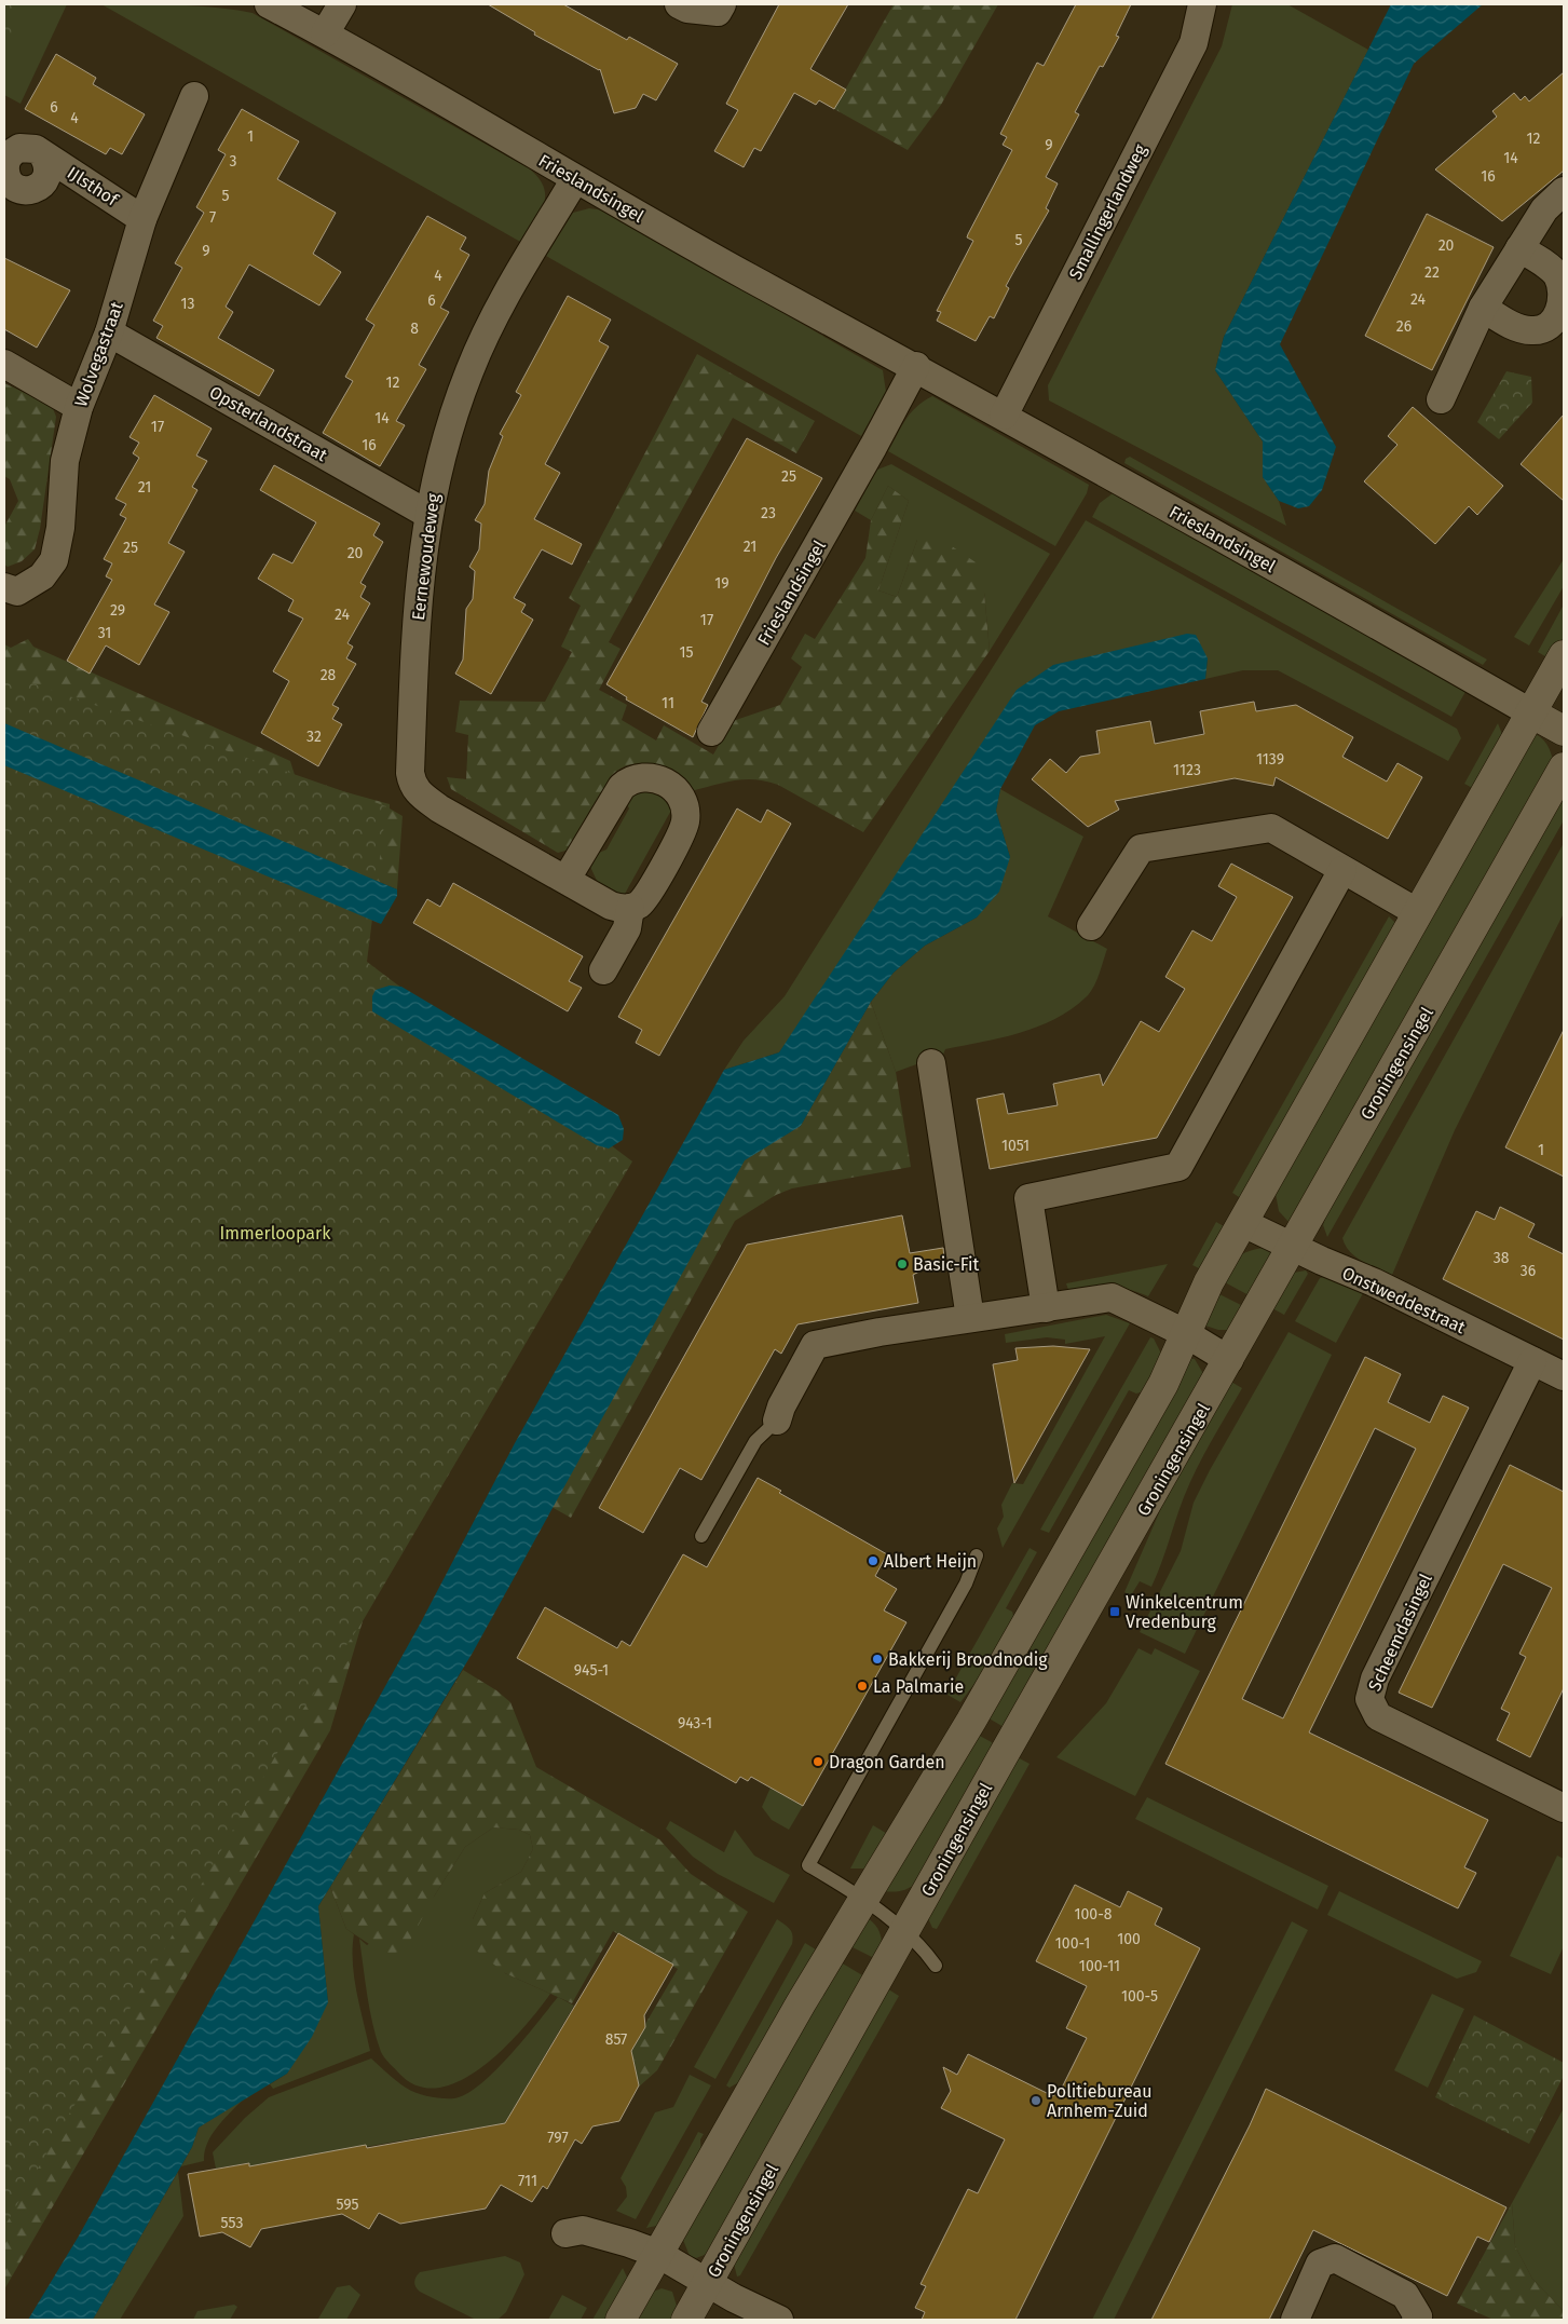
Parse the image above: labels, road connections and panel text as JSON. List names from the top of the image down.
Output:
{
  "streets": {
    "street": [
      "IJlsthof",
      "Frieslandsingel",
      "Smallingerlandweg",
      "Wolvegastraat",
      "Opsterlandstraat",
      "Eernewoudeweg",
      "Groningensingel",
      "Onstweddestraat",
      "Scheemdasingel"
    ]
  },
  "crossings": [
    ["IJlsthof", "Wolvegastraat"],
    ["Frieslandsingel", "Smallingerlandweg"],
    ["Frieslandsingel", "Eernewoudeweg"],
    ["Wolvegastraat", "Opsterlandstraat"],
    ["Opsterlandstraat", "Eernewoudeweg"],
    ["Groningensingel", "Onstweddestraat"],
    ["Onstweddestraat", "Scheemdasingel"]
  ],
  "parks": ["Immerloopark"],
  "places": {
    "other": [
      "Basic-Fit",
      "Albert Heijn",
      "Bakkerij Broodnodig",
      "La Palmarie",
      "Dragon Garden",
      "Politiebureau Arnhem-Zuid"
    ],
    "transit": ["Winkelcentrum Vredenburg"]
  },
  "house_numbers": [
    "6",
    "4",
    "1",
    "12",
    "9",
    "14",
    "3",
    "16",
    "5",
    "7",
    "5",
    "20",
    "9",
    "22",
    "4",
    "24",
    "6",
    "13",
    "26",
    "8",
    "12",
    "14",
    "17",
    "16",
    "25",
    "21",
    "23",
    "21",
    "25",
    "20",
    "19",
    "29",
    "24",
    "17",
    "31",
    "15",
    "28",
    "11",
    "32",
    "1139",
    "1123",
    "1051",
    "1",
    "38",
    "36",
    "945-1",
    "943-1",
    "100-8",
    "100",
    "100-1",
    "100-11",
    "100-5",
    "857",
    "797",
    "711",
    "595",
    "553"
  ]
}
